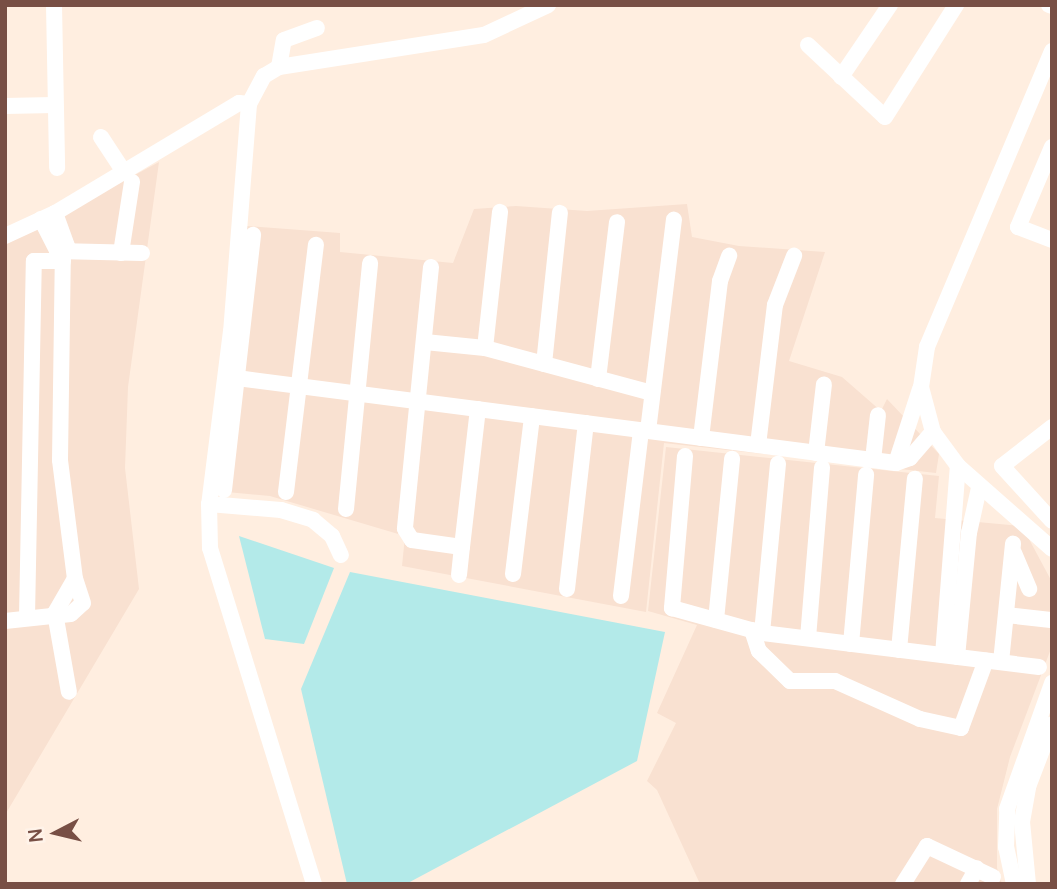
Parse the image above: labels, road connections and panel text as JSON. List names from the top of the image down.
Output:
{
  "north": "left"
}
